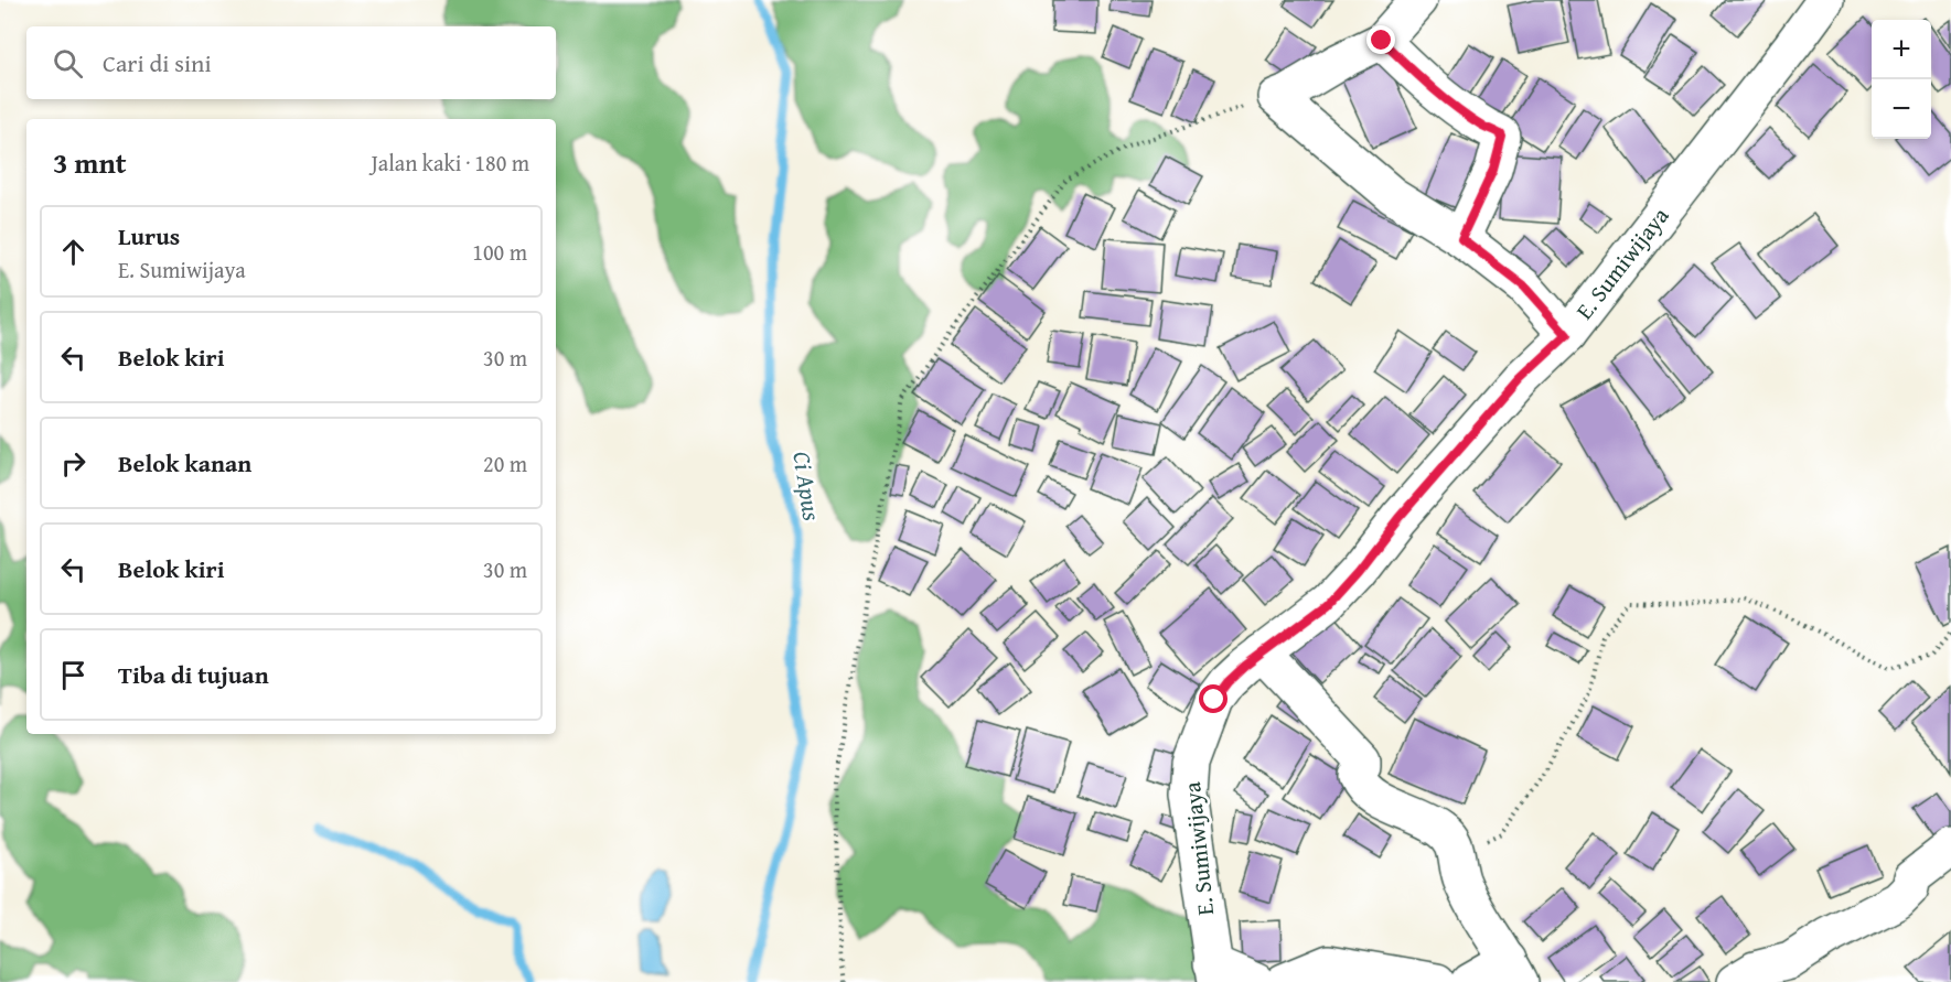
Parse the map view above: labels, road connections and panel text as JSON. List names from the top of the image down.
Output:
{
  "streets": {
    "street": ["E. Sumiwijaya"]
  },
  "water": ["Ci Apus"],
  "page": {
    "map_buttons": ["+", "−"],
    "search": "Cari di sini",
    "heading": ["3 mnt", "Jalan kaki · 180 m"],
    "list": [
      ["Lurus", "E. Sumiwijaya", "100 m"],
      ["Belok kiri", "30 m"],
      ["Belok kanan", "20 m"],
      ["Belok kiri", "30 m"],
      "Tiba di tujuan"
    ]
  }
}
